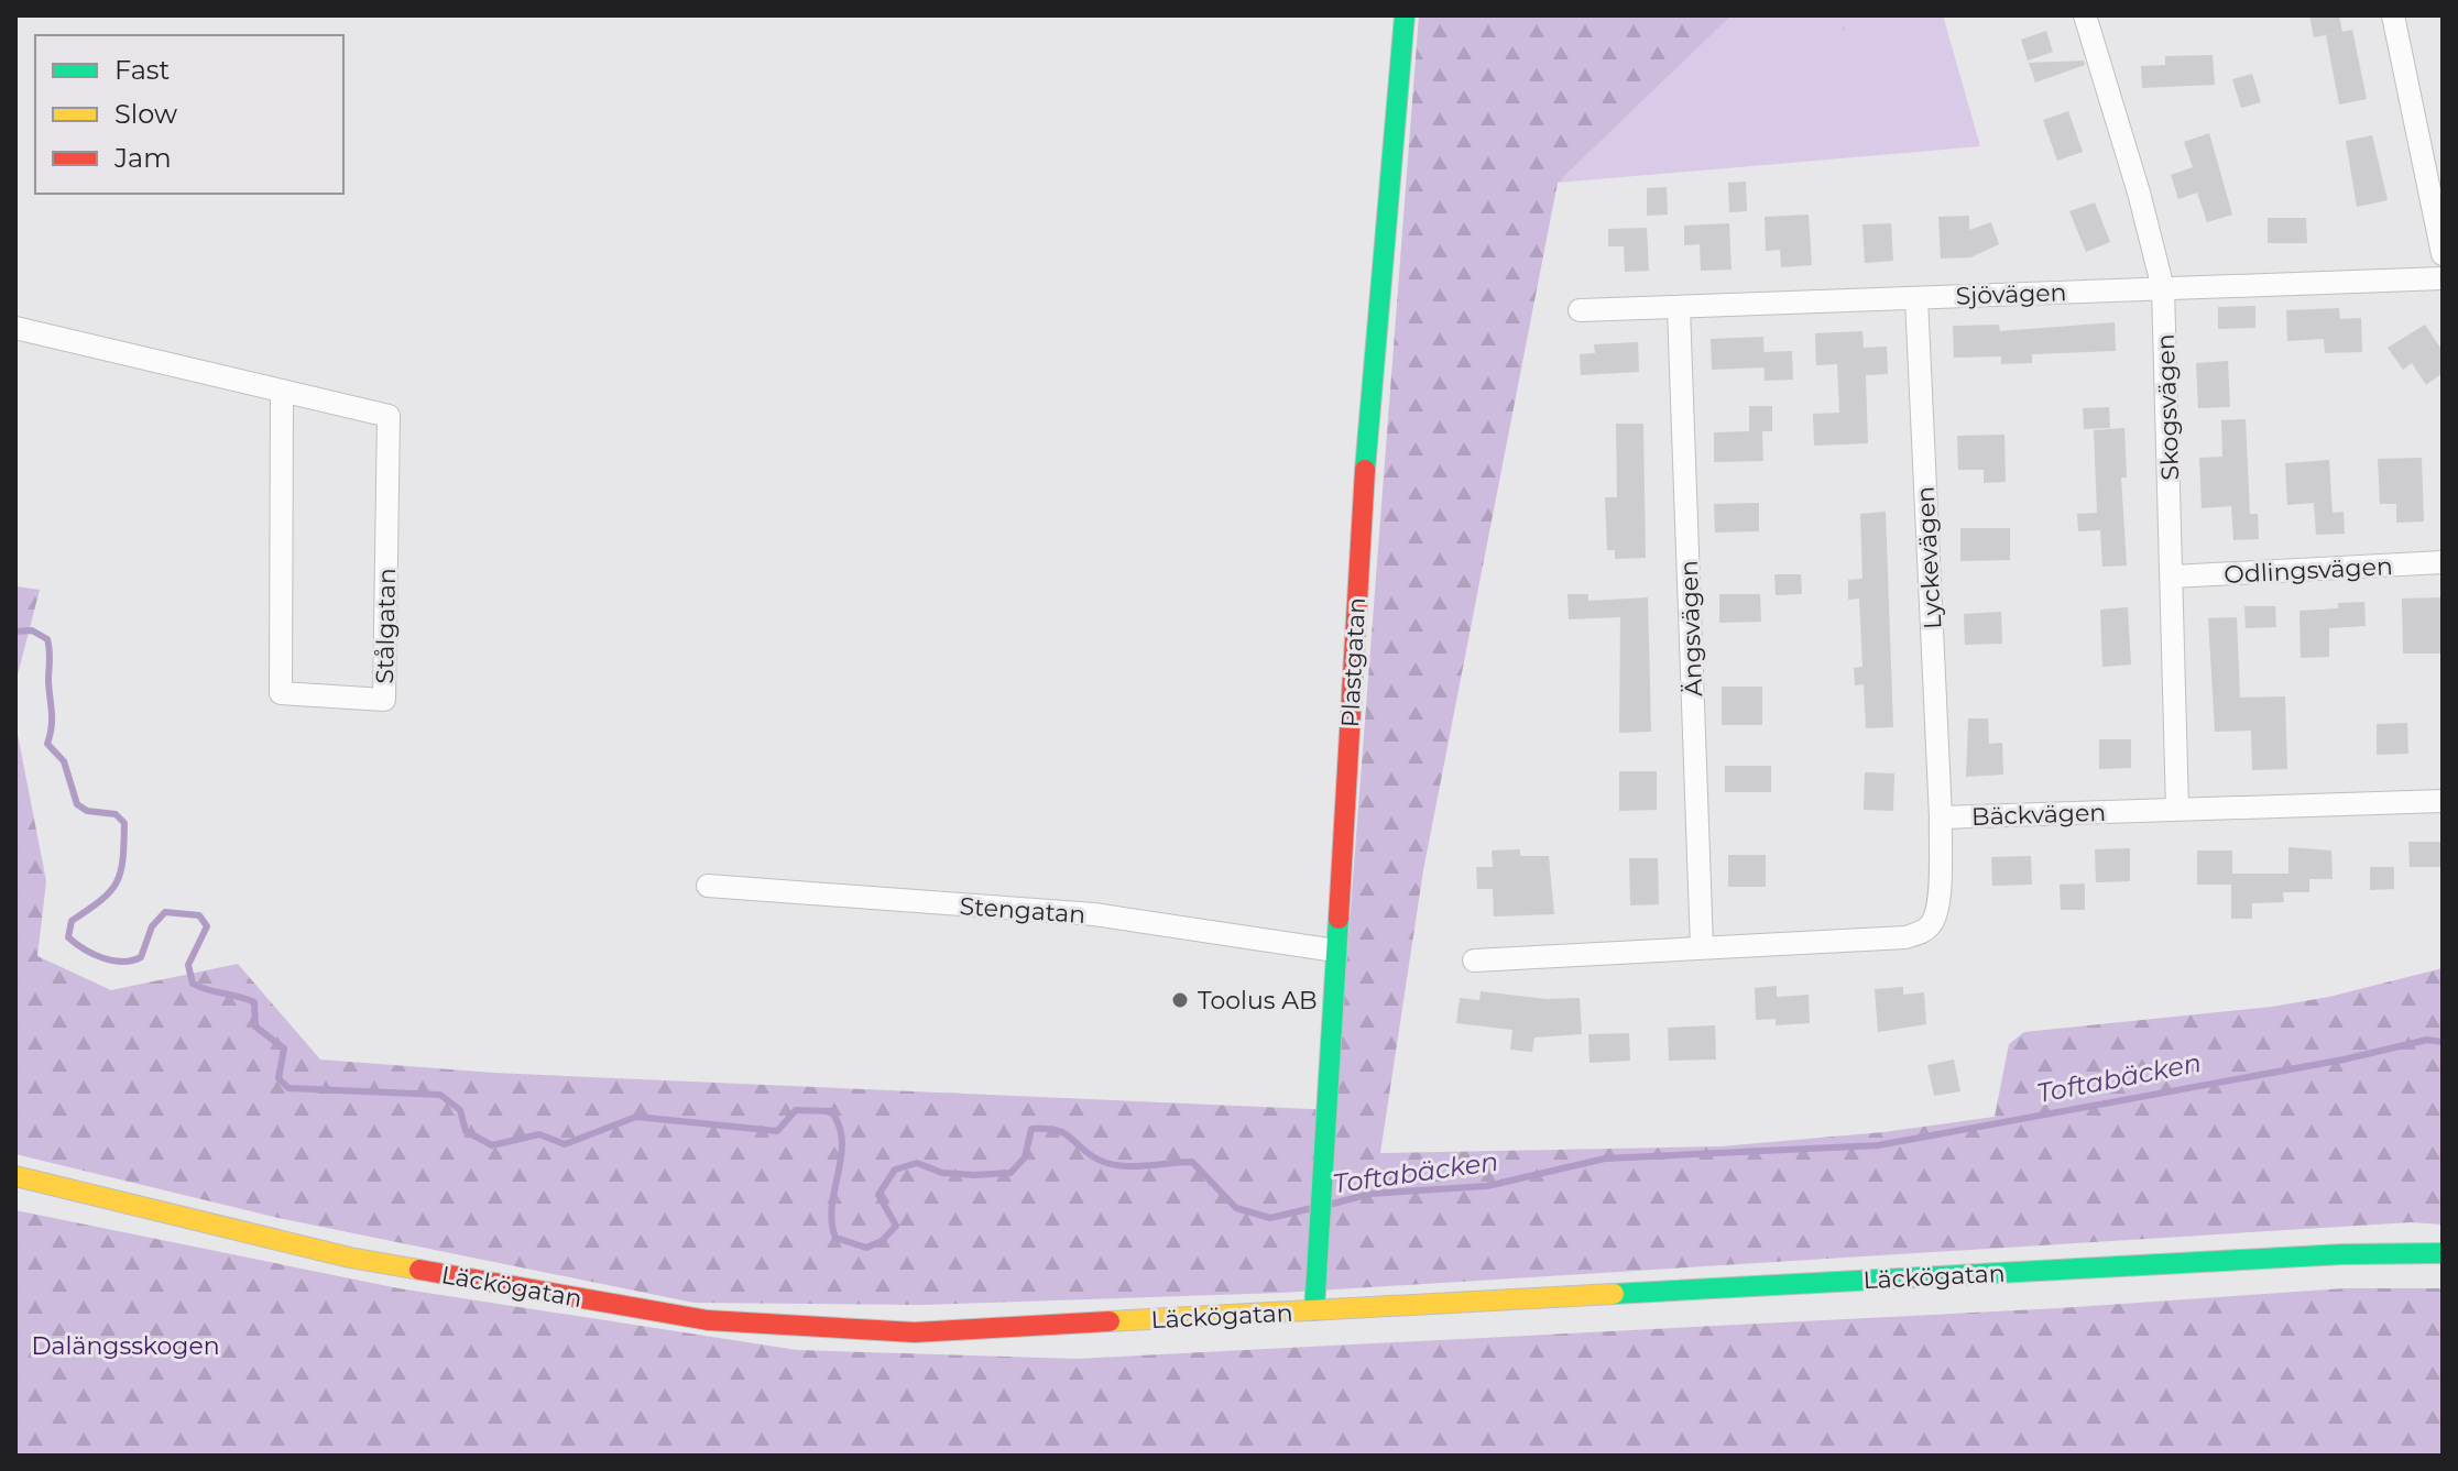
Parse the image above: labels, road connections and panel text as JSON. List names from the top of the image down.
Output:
{
  "streets": {
    "main road": ["Plastgatan", "Läckögatan"],
    "street": [
      "Sjövägen",
      "Skogsvägen",
      "Lyckevägen",
      "Odlingsvägen",
      "Stålgatan",
      "Ängsvägen",
      "Bäckvägen",
      "Stengatan"
    ]
  },
  "crossings": [
    ["Sjövägen", "Skogsvägen"],
    ["Sjövägen", "Lyckevägen"],
    ["Sjövägen", "Ängsvägen"],
    ["Skogsvägen", "Odlingsvägen"],
    ["Skogsvägen", "Bäckvägen"],
    ["Lyckevägen", "Bäckvägen"],
    ["Ängsvägen", "Bäckvägen"],
    ["Plastgatan", "Stengatan"],
    ["Plastgatan", "Läckögatan"]
  ],
  "water": ["Toftabäcken"],
  "parks": ["Dalängsskogen"],
  "places": ["Toolus AB"],
  "legend": ["Fast", "Slow", "Jam"]
}
